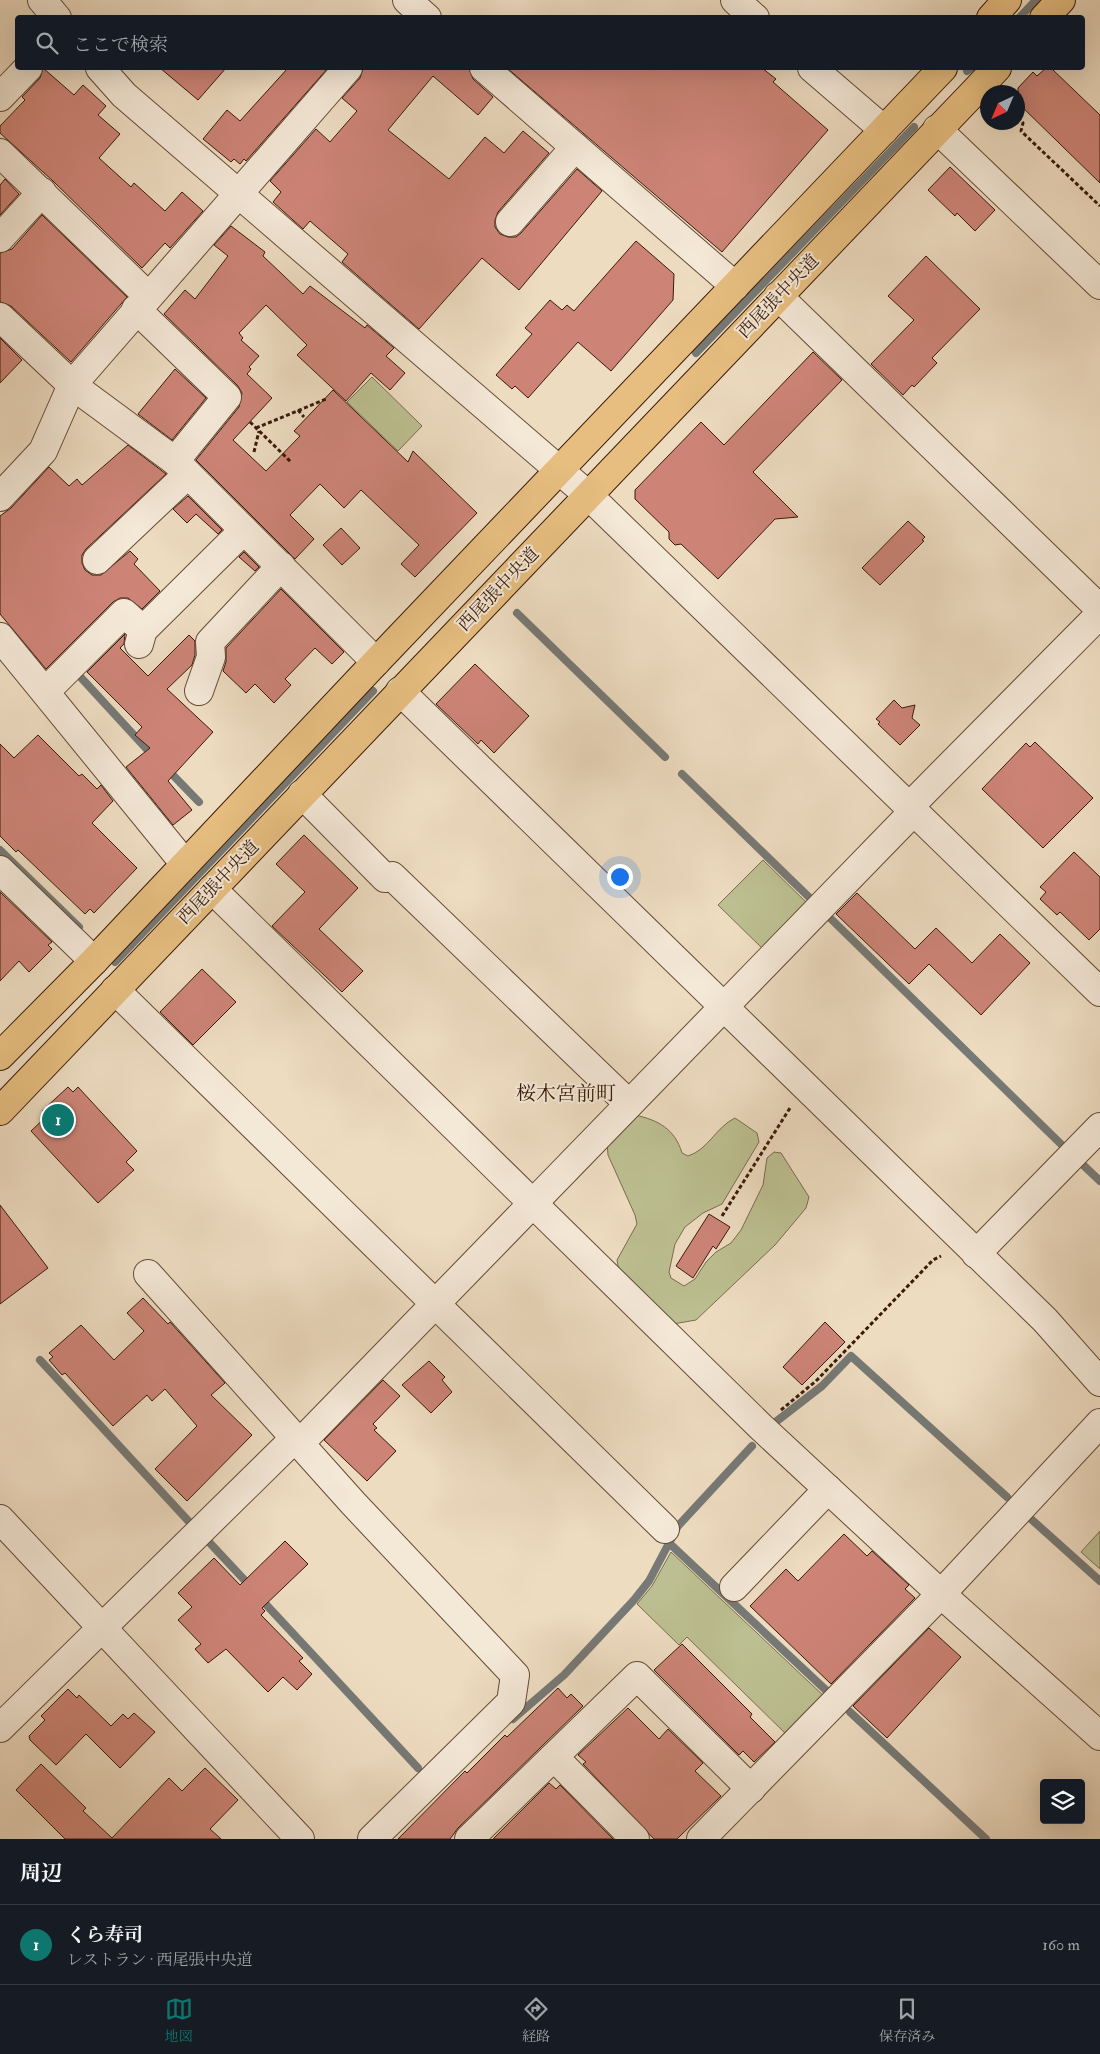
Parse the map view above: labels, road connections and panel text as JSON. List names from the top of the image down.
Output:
{
  "streets": {
    "main road": ["西尾張中央道"]
  },
  "districts": ["桜木宮前町"],
  "north": "bottom left",
  "page": {
    "search": "ここで検索",
    "pins": "1",
    "heading": "周辺",
    "list": [
      {
        "mark": "1",
        "name": "くら寿司",
        "note": "レストラン · 西尾張中央道",
        "value": "160 m"
      }
    ],
    "nav": ["地図", "経路", "保存済み"]
  }
}
